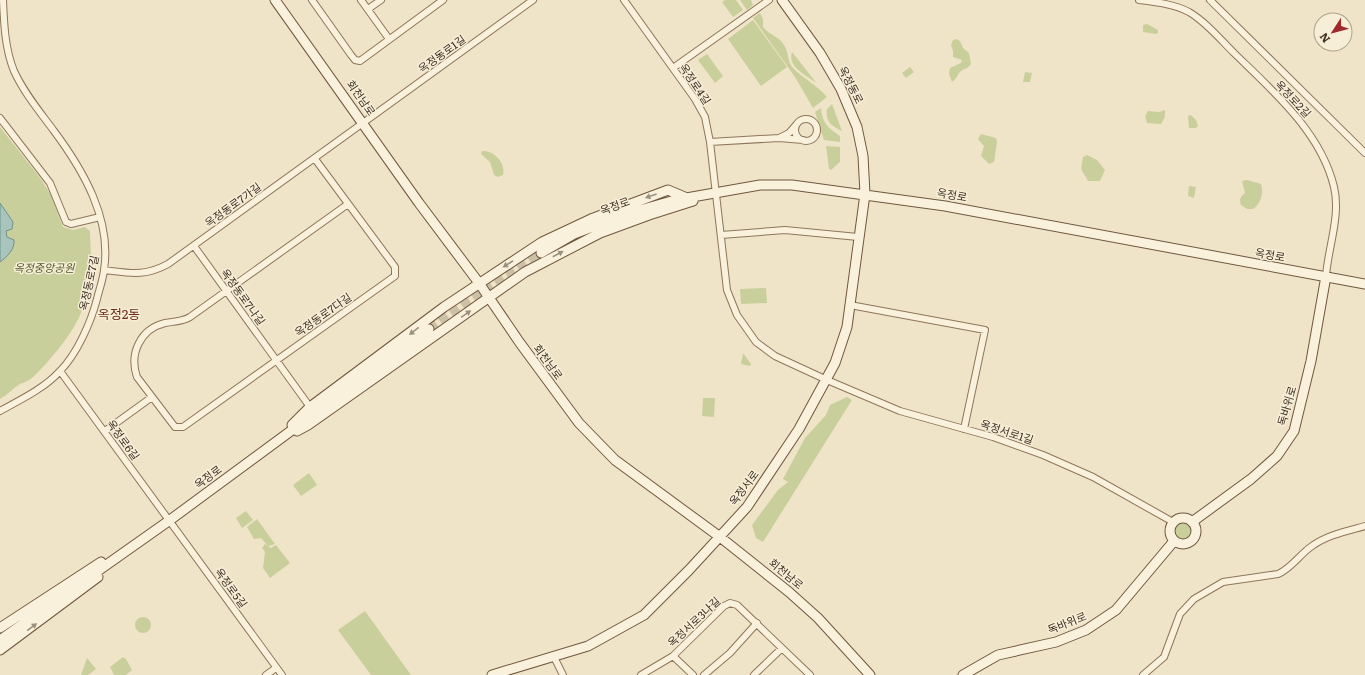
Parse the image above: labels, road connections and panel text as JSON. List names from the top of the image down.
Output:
{
  "streets": {
    "main road": [
      "옥정동로",
      "회천남로",
      "옥정로",
      "독바위로",
      "옥정서로"
    ],
    "street": [
      "옥정동로1길",
      "옥정로4길",
      "옥정로2길",
      "옥정동로7가길",
      "옥정동로7길",
      "옥정동로7나길",
      "옥정동로7다길",
      "옥정서로1길",
      "옥정로6길",
      "옥정로5길",
      "옥정서로3나길"
    ]
  },
  "crossings": [
    ["옥정동로1길", "회천남로"],
    ["옥정동로1길", "옥정동로7가길"],
    ["옥정로4길", "옥정로"],
    ["옥정로4길", "옥정서로1길"],
    ["옥정동로", "옥정로"],
    ["옥정동로", "옥정서로"],
    ["회천남로", "옥정동로7가길"],
    ["회천남로", "옥정서로"],
    ["옥정로2길", "옥정로"],
    ["옥정로2길", "독바위로"],
    ["옥정로", "독바위로"],
    ["옥정로", "옥정로6길"],
    ["옥정로", "옥정서로"],
    ["옥정로", "옥정로5길"],
    ["옥정동로7가길", "옥정동로7길"],
    ["옥정동로7가길", "옥정동로7나길"],
    ["옥정동로7가길", "옥정동로7다길"],
    ["옥정동로7길", "옥정로6길"],
    ["옥정동로7나길", "옥정동로7다길"],
    ["독바위로", "옥정서로1길"],
    ["옥정서로1길", "옥정서로"],
    ["옥정로6길", "옥정로5길"]
  ],
  "districts": ["옥정2동"],
  "parks": ["옥정중앙공원"],
  "north": "bottom left"
}
